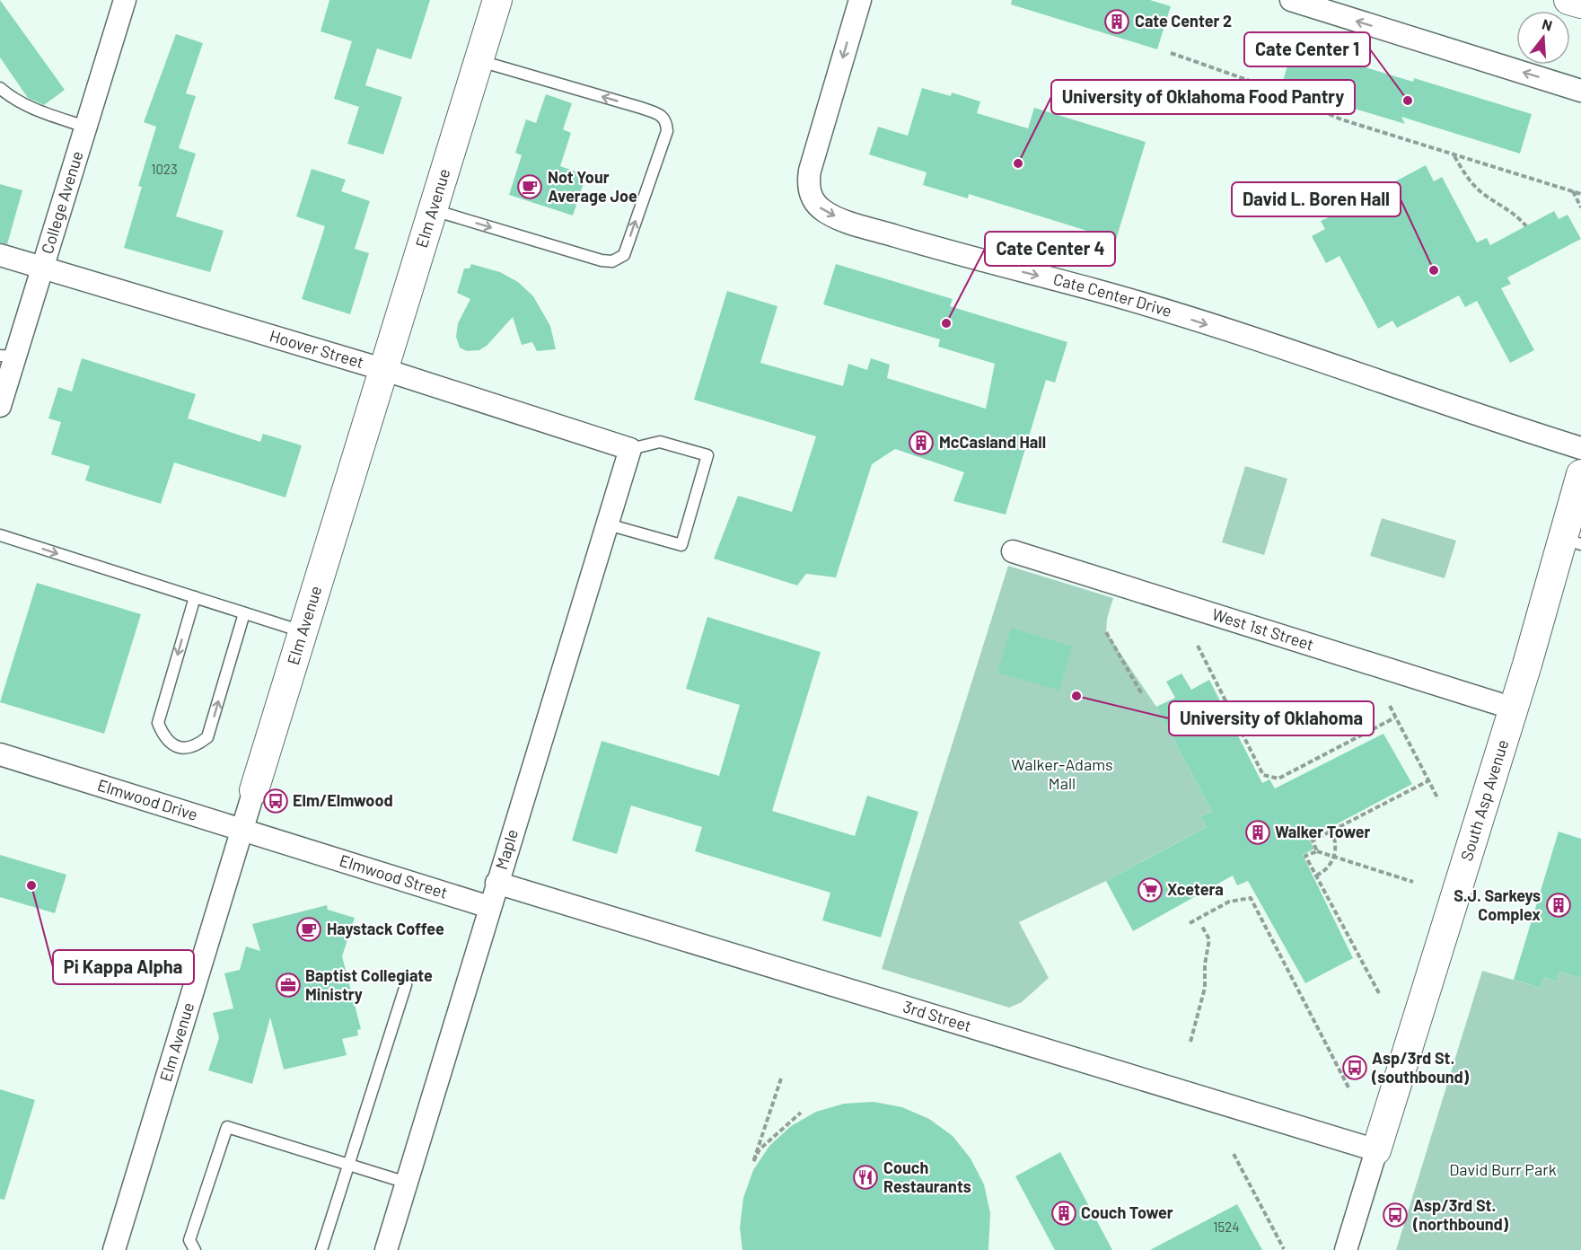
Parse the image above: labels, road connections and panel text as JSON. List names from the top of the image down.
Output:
{
  "streets": {
    "street": [
      "College Avenue",
      "Elm Avenue",
      "Cate Center Drive",
      "Hoover Street",
      "West 1st Street",
      "Elmwood Drive",
      "South Asp Avenue",
      "Maple",
      "Elmwood Street",
      "3rd Street"
    ]
  },
  "crossings": [
    ["College Avenue", "Hoover Street"],
    ["Elm Avenue", "Hoover Street"],
    ["Elm Avenue", "Elmwood Drive"],
    ["Hoover Street", "Maple"],
    ["West 1st Street", "South Asp Avenue"],
    ["Elmwood Drive", "Elmwood Street"],
    ["South Asp Avenue", "3rd Street"],
    ["Maple", "Elmwood Street"],
    ["Maple", "3rd Street"]
  ],
  "one_way": ["Cate Center Drive"],
  "parks": ["Walker-Adams Mall", "David Burr Park"],
  "places": {
    "building": [
      "Cate Center 2",
      "McCasland Hall",
      "Walker Tower",
      "S.J. Sarkeys Complex",
      "Couch Tower"
    ],
    "other": [
      "Cate Center 1",
      "University of Oklahoma Food Pantry",
      "David L. Boren Hall",
      "Cate Center 4",
      "University of Oklahoma",
      "Pi Kappa Alpha"
    ],
    "cafe": ["Not Your Average Joe", "Haystack Coffee"],
    "bus stop": ["Elm/Elmwood", "Asp/3rd St. (southbound)", "Asp/3rd St. (northbound)"],
    "supermarket": ["Xcetera"],
    "office": ["Baptist Collegiate Ministry"],
    "restaurant": ["Couch Restaurants"]
  },
  "house_numbers": ["1023", "1524"],
  "north": "top"
}
